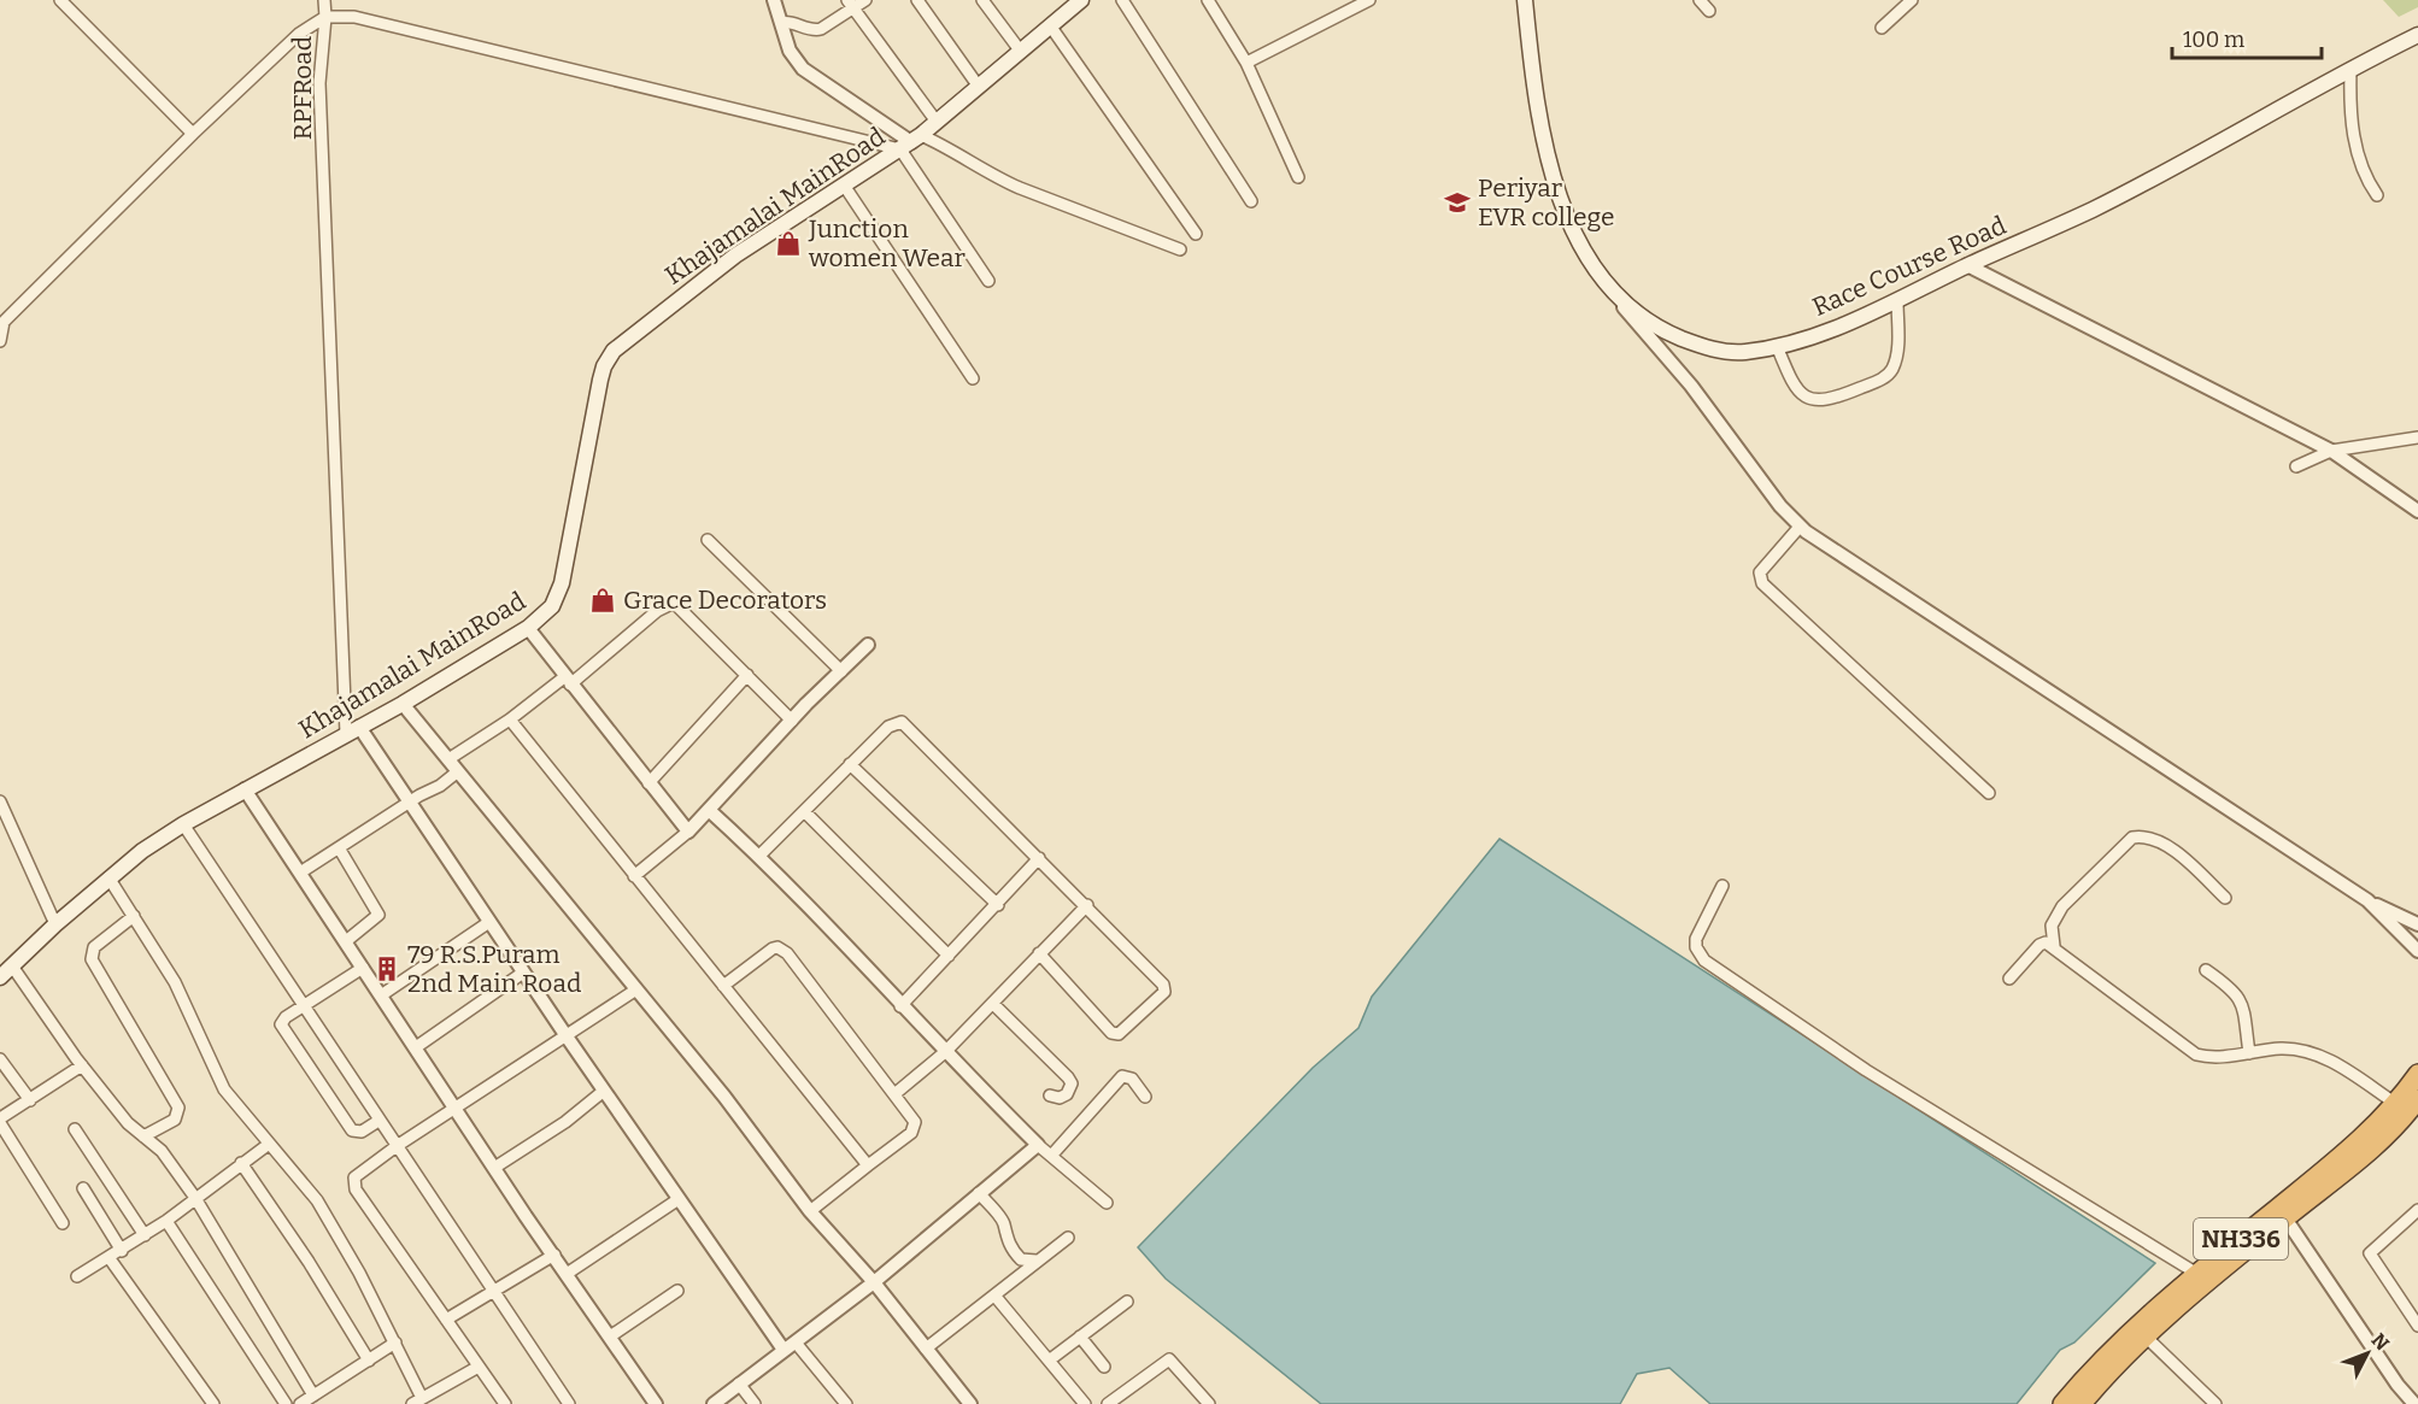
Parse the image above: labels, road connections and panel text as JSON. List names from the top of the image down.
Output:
{
  "streets": {
    "highway": ["NH336"],
    "main road": ["Khajamalai MainRoad", "Race Course Road"],
    "street": ["RPFRoad"]
  },
  "crossings": [
    ["RPFRoad", "Khajamalai MainRoad"]
  ],
  "places": {
    "school or university": ["Periyar EVR college"],
    "shop": ["Junction women Wear", "Grace Decorators"],
    "building": ["79 R.S.Puram 2nd Main Road"]
  },
  "scale_bar": "100 m",
  "north": "top right"
}
